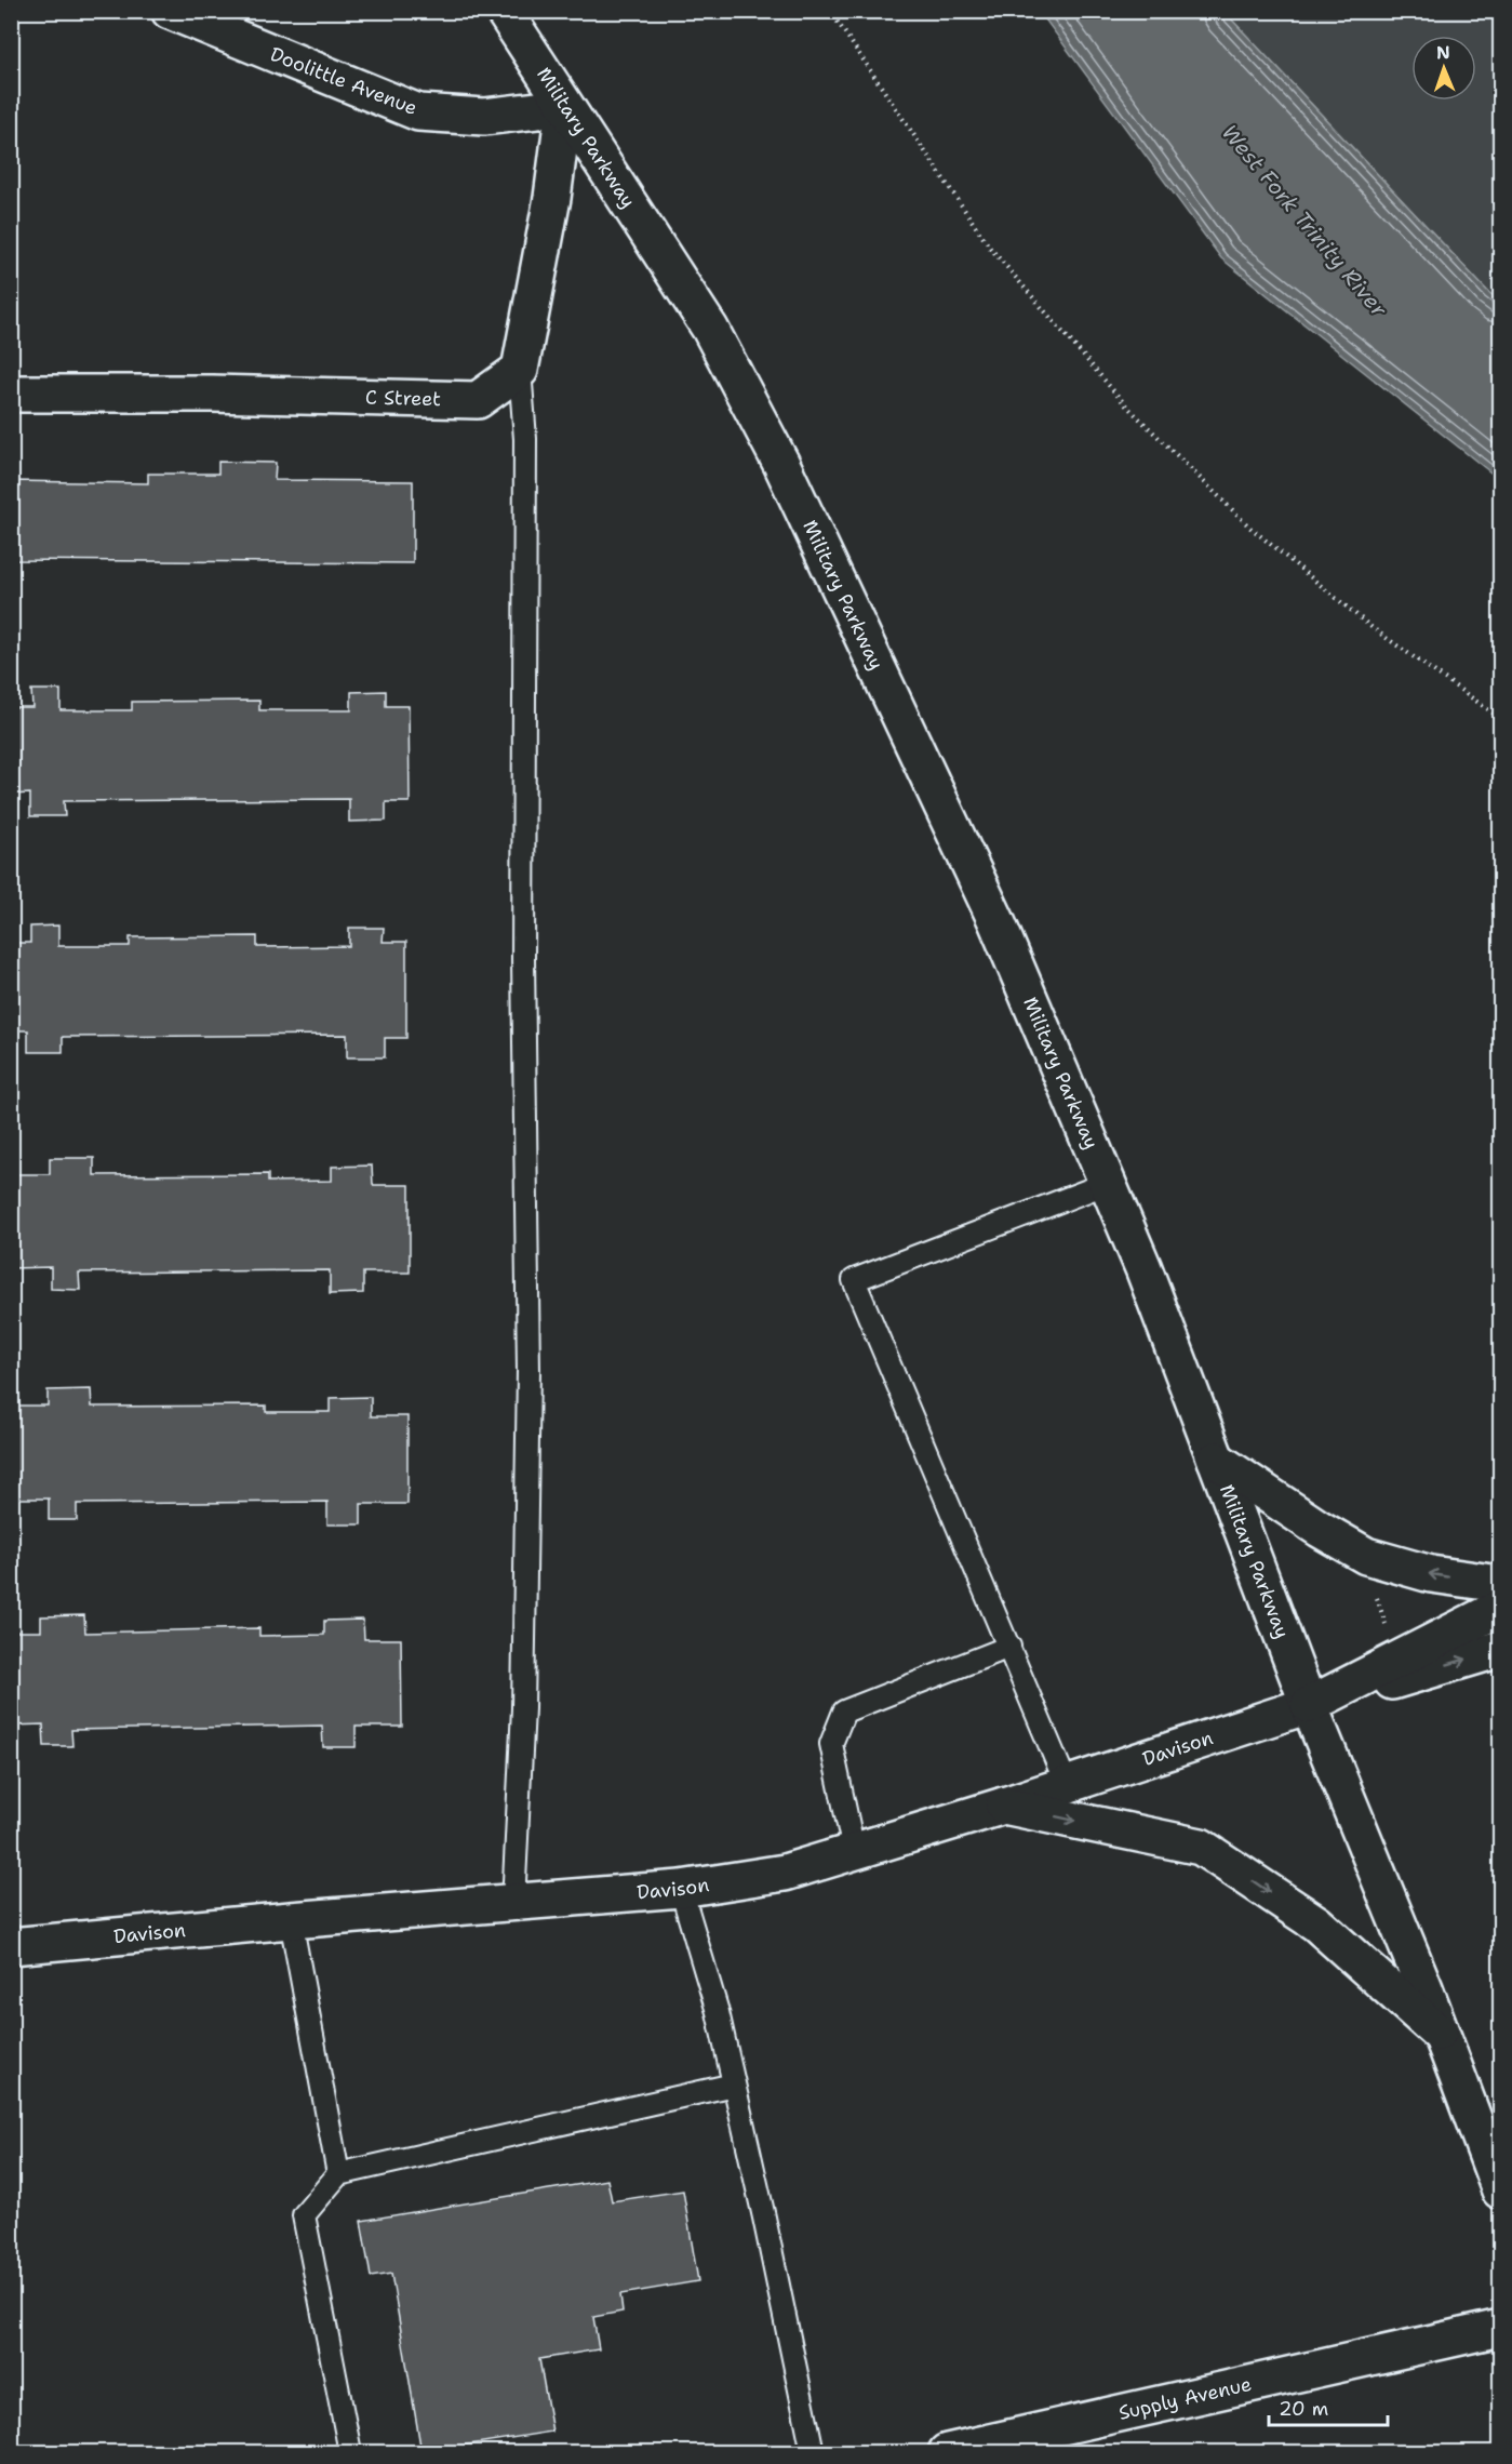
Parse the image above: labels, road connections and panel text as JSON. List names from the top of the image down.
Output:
{
  "streets": {
    "street": [
      "Doolittle Avenue",
      "Military Parkway",
      "C Street",
      "Davison",
      "Supply Avenue"
    ]
  },
  "crossings": [
    ["Doolittle Avenue", "Military Parkway"],
    ["Military Parkway", "Davison"]
  ],
  "water": ["West Fork Trinity River"],
  "scale_bar": "20 m",
  "north": "top"
}
